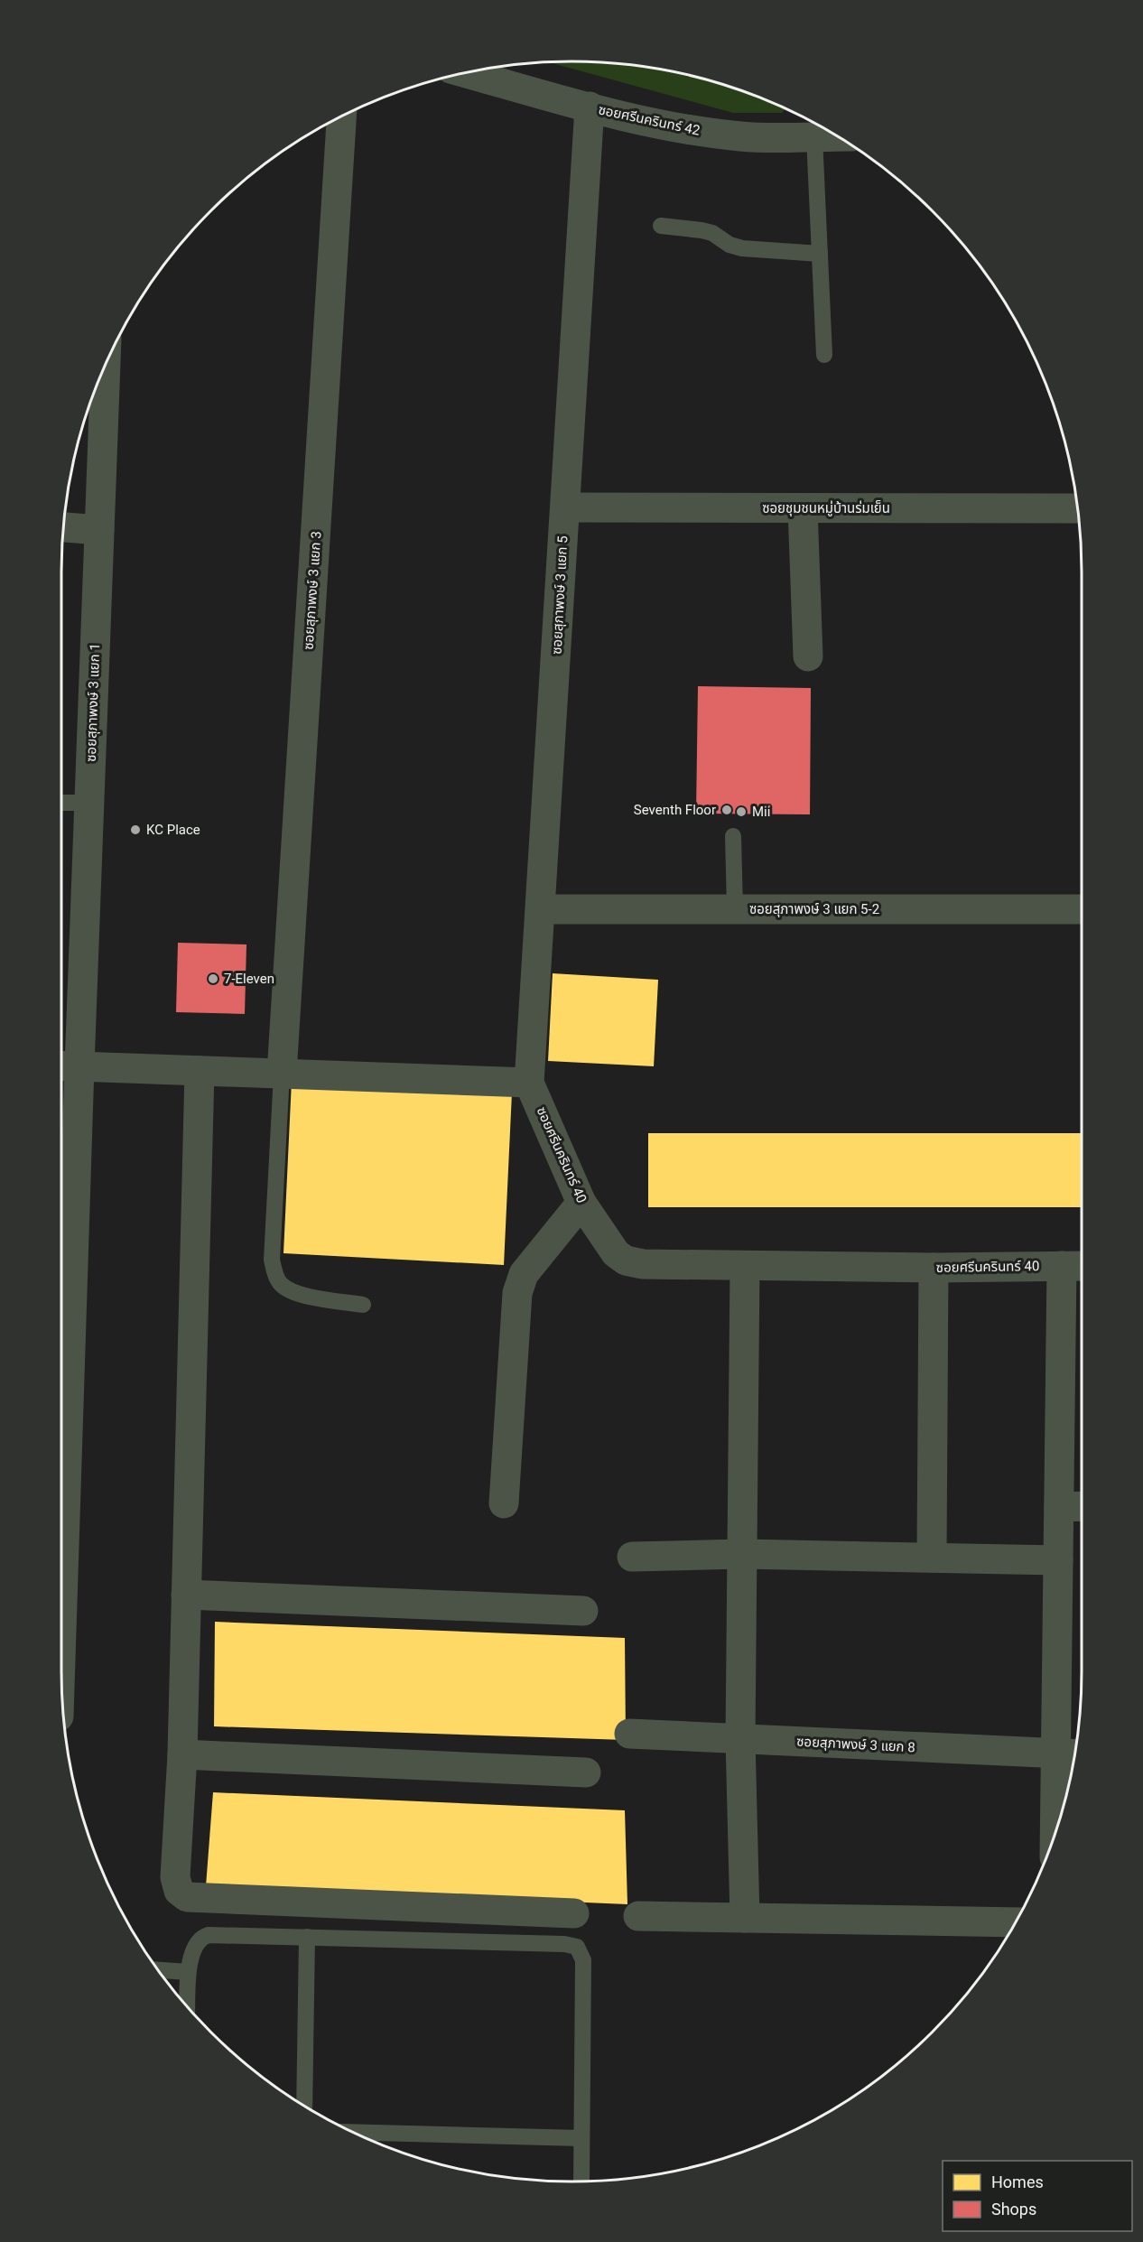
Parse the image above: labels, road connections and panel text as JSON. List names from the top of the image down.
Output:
{
  "streets": {
    "street": [
      "ซอยศรีนครินทร์ 42",
      "ซอยชุมชนหมู่บ้านร่มเย็น",
      "ซอยสุภาพงษ์ 3 แยก 3",
      "ซอยสุภาพงษ์ 3 แยก 5",
      "ซอยสุภาพงษ์ 3 แยก 1",
      "ซอยสุภาพงษ์ 3 แยก 5-2",
      "ซอยศรีนครินทร์ 40",
      "ซอยสุภาพงษ์ 3 แยก 8"
    ]
  },
  "crossings": [
    ["ซอยศรีนครินทร์ 42", "ซอยสุภาพงษ์ 3 แยก 5"],
    ["ซอยชุมชนหมู่บ้านร่มเย็น", "ซอยสุภาพงษ์ 3 แยก 5"],
    ["ซอยสุภาพงษ์ 3 แยก 5", "ซอยสุภาพงษ์ 3 แยก 5-2"],
    ["ซอยสุภาพงษ์ 3 แยก 5", "ซอยศรีนครินทร์ 40"]
  ],
  "places": [
    "Seventh Floor",
    "Mii",
    "KC Place",
    "7-Eleven"
  ],
  "legend": ["Homes", "Shops"]
}
